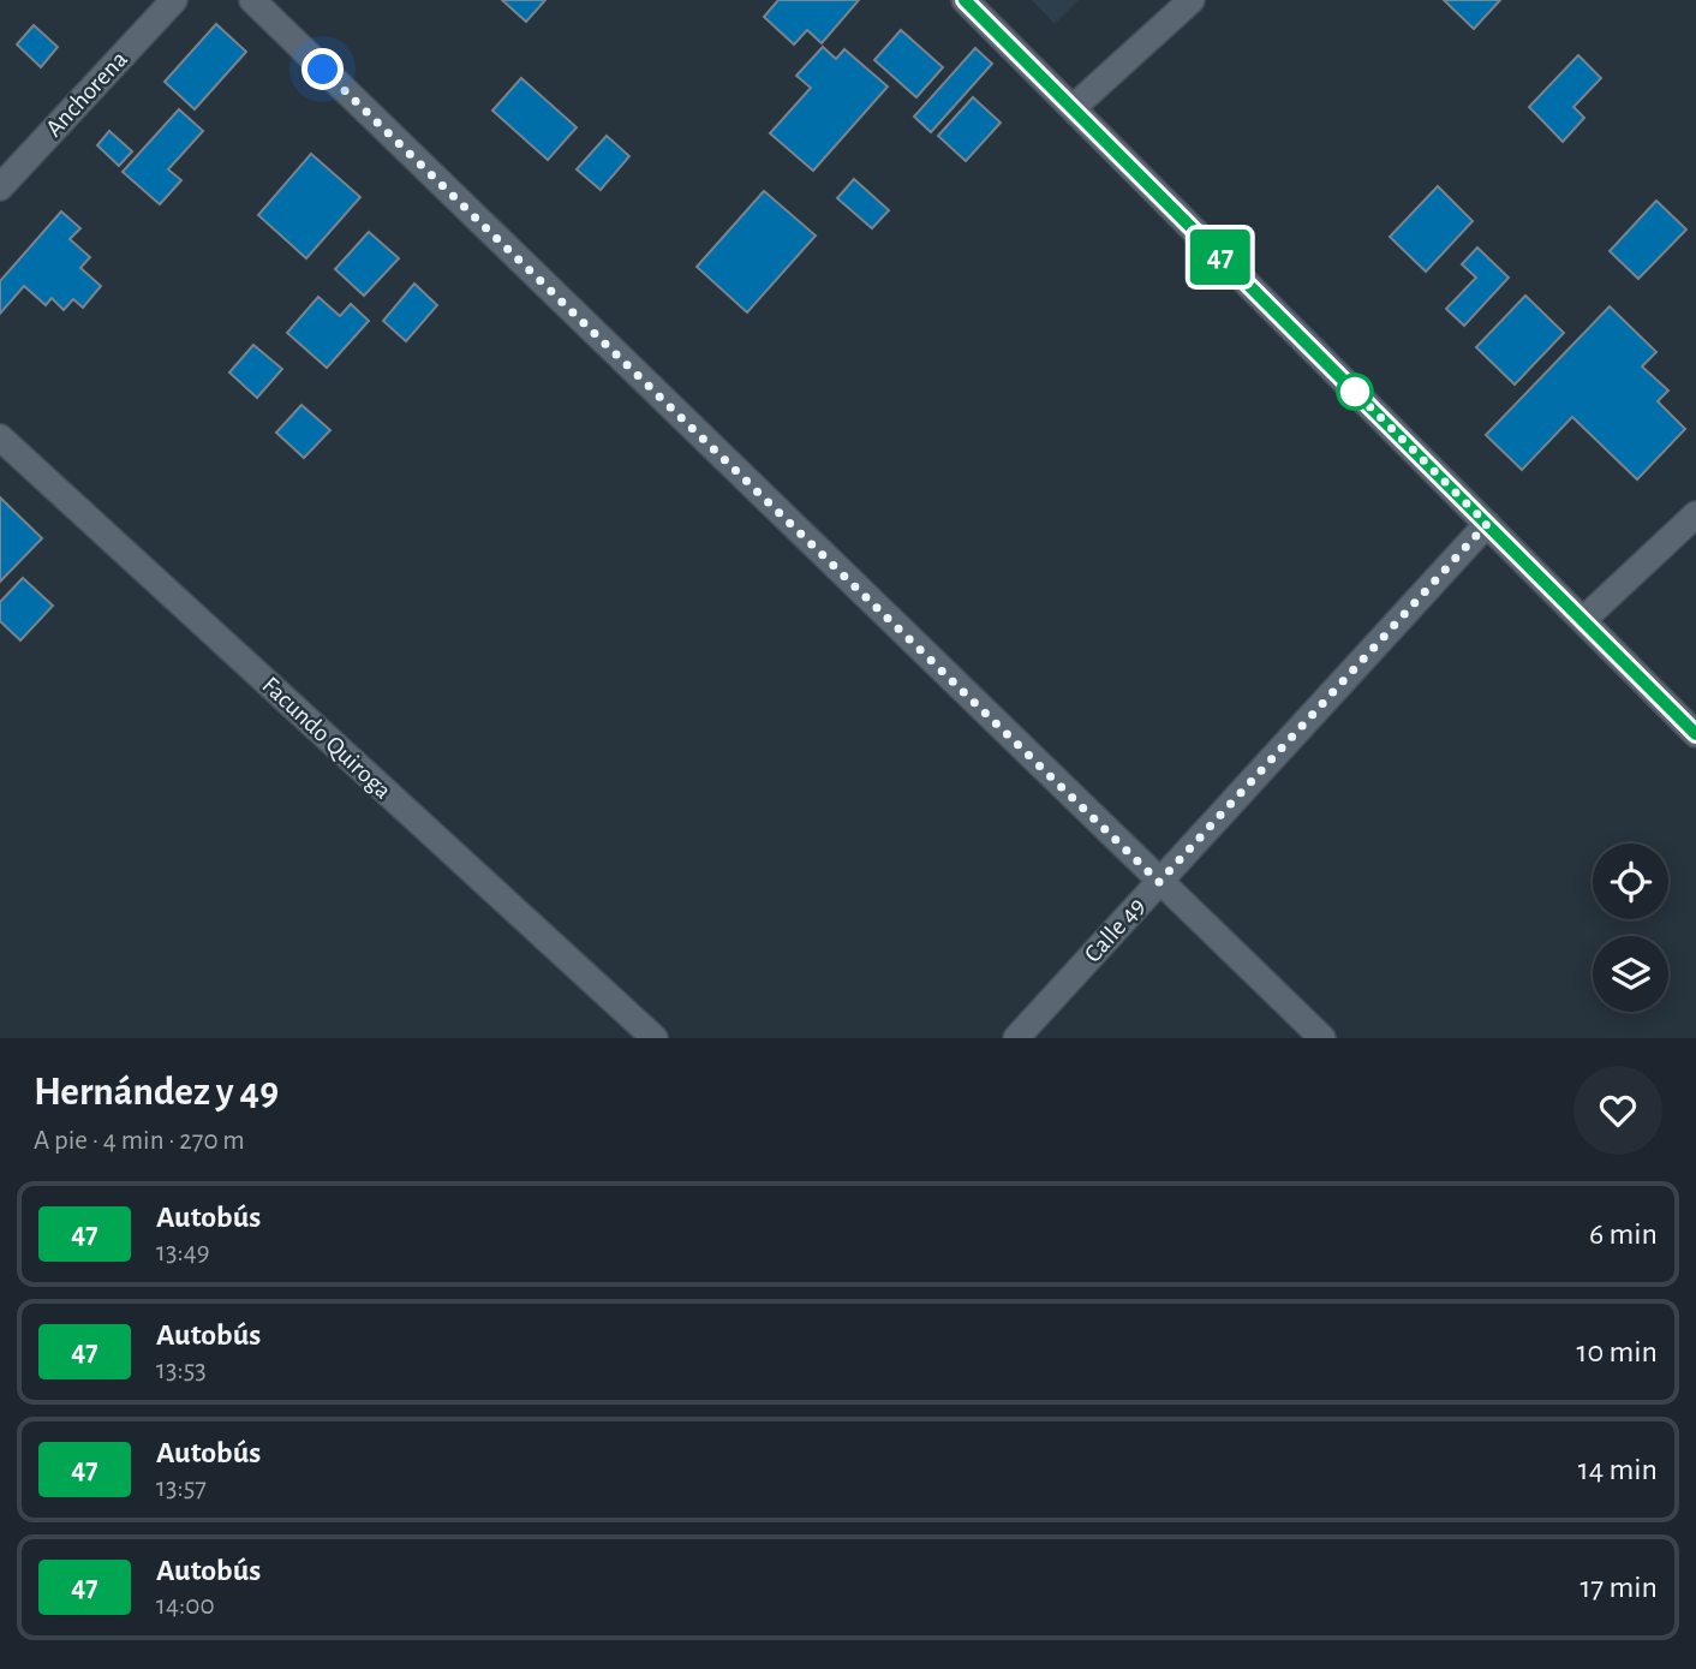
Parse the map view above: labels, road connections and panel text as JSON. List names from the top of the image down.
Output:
{
  "streets": {
    "street": ["Anchorena", "Facundo Quiroga", "Calle 49"]
  },
  "lines": ["bus line 47"],
  "page": {
    "on_map": "47",
    "heading": ["Hernández y 49", "A pie · 4 min · 270 m"],
    "list": [
      {
        "mark": "47",
        "name": "Autobús",
        "note": "13:49",
        "value": "6 min"
      },
      {
        "mark": "47",
        "name": "Autobús",
        "note": "13:53",
        "value": "10 min"
      },
      {
        "mark": "47",
        "name": "Autobús",
        "note": "13:57",
        "value": "14 min"
      },
      {
        "mark": "47",
        "name": "Autobús",
        "note": "14:00",
        "value": "17 min"
      }
    ]
  }
}
